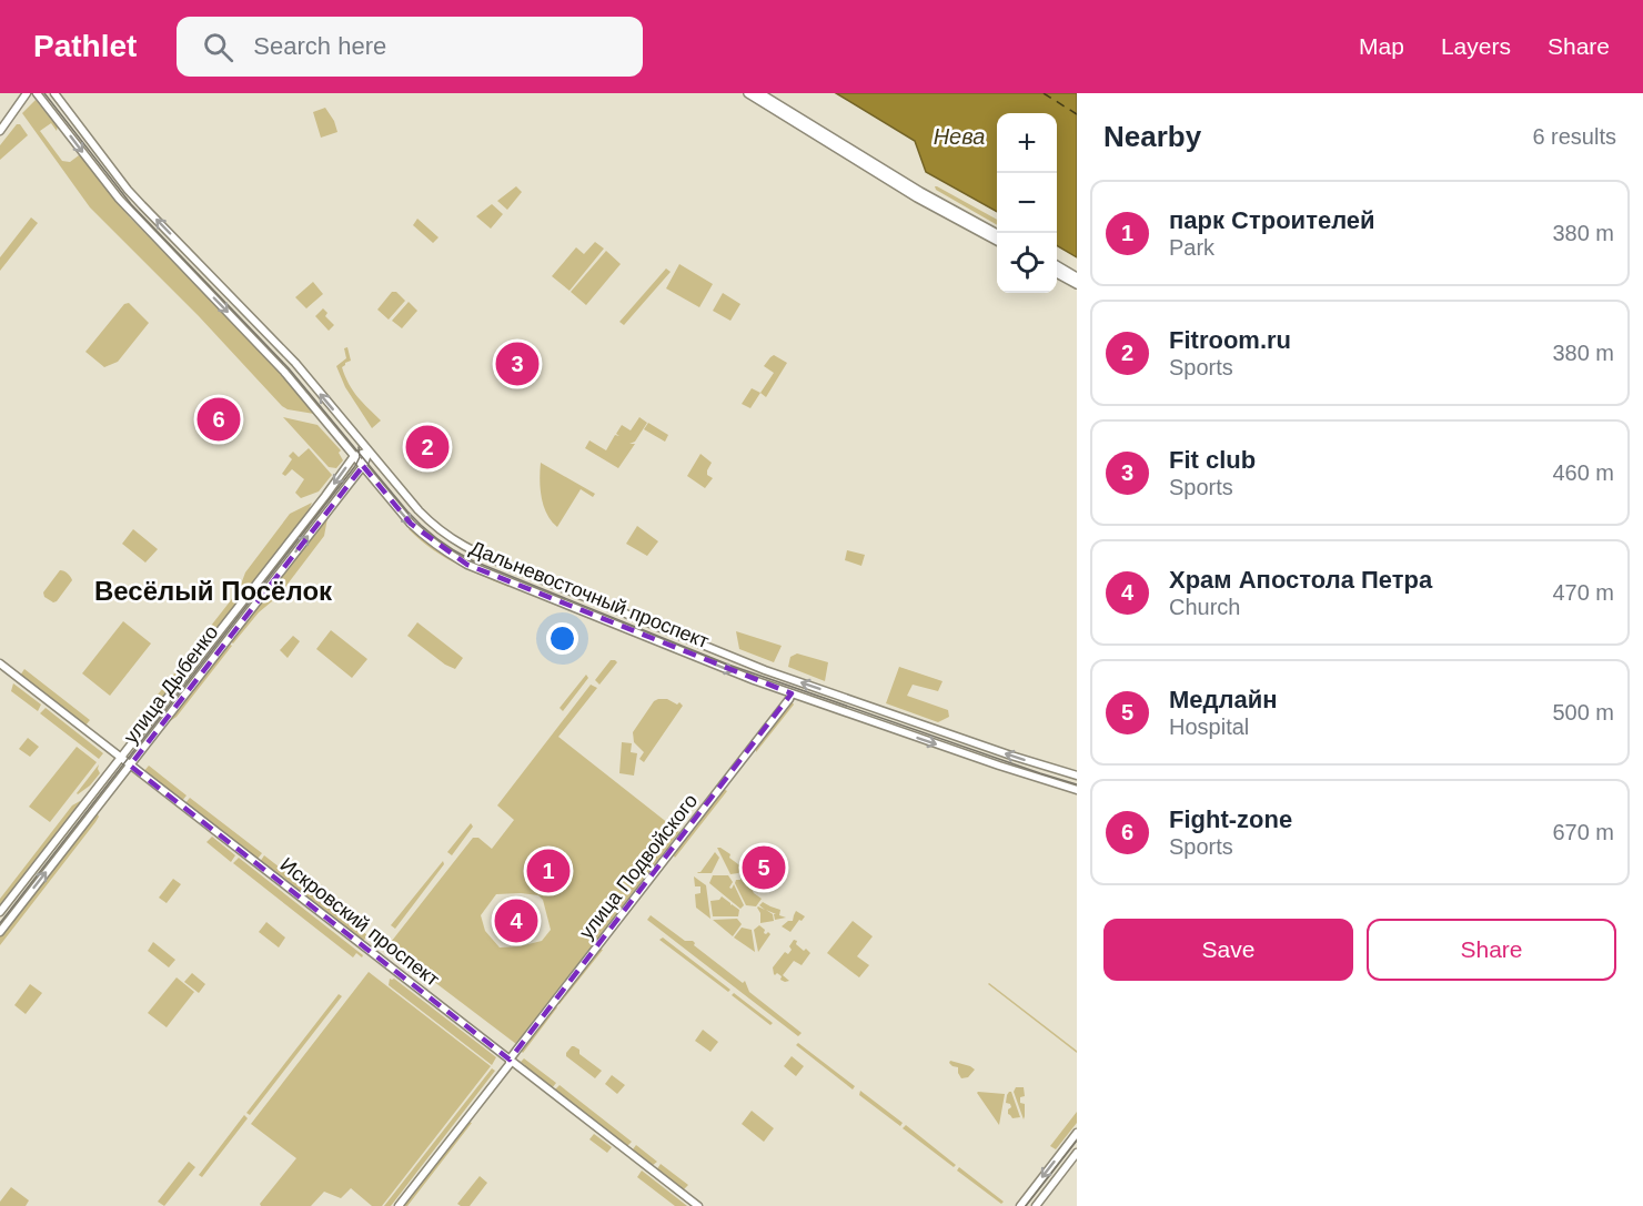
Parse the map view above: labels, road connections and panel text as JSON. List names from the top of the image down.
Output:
{
  "streets": {
    "main road": [
      "Дальневосточный проспект",
      "улица Дыбенко",
      "улица Подвойского",
      "Искровский проспект"
    ]
  },
  "crossings": [
    ["Дальневосточный проспект", "улица Дыбенко"],
    ["Дальневосточный проспект", "улица Подвойского"],
    ["улица Дыбенко", "Искровский проспект"],
    ["улица Подвойского", "Искровский проспект"]
  ],
  "districts": ["Весёлый Посёлок"],
  "water": ["Нева"],
  "page": {
    "header": "Pathlet",
    "search": "Search here",
    "nav": ["Map", "Layers", "Share"],
    "heading": ["Nearby", "6 results"],
    "map_buttons": ["+", "−"],
    "list": [
      {
        "mark": "1",
        "name": "парк Строителей",
        "note": "Park",
        "value": "380 m"
      },
      {
        "mark": "2",
        "name": "Fitroom.ru",
        "note": "Sports",
        "value": "380 m"
      },
      {
        "mark": "3",
        "name": "Fit club",
        "note": "Sports",
        "value": "460 m"
      },
      {
        "mark": "4",
        "name": "Храм Апостола Петра",
        "note": "Church",
        "value": "470 m"
      },
      {
        "mark": "5",
        "name": "Медлайн",
        "note": "Hospital",
        "value": "500 m"
      },
      {
        "mark": "6",
        "name": "Fight-zone",
        "note": "Sports",
        "value": "670 m"
      }
    ],
    "pins": [
      "3",
      "6",
      "2",
      "5",
      "1",
      "4"
    ],
    "buttons": ["Save", "Share"]
  }
}
